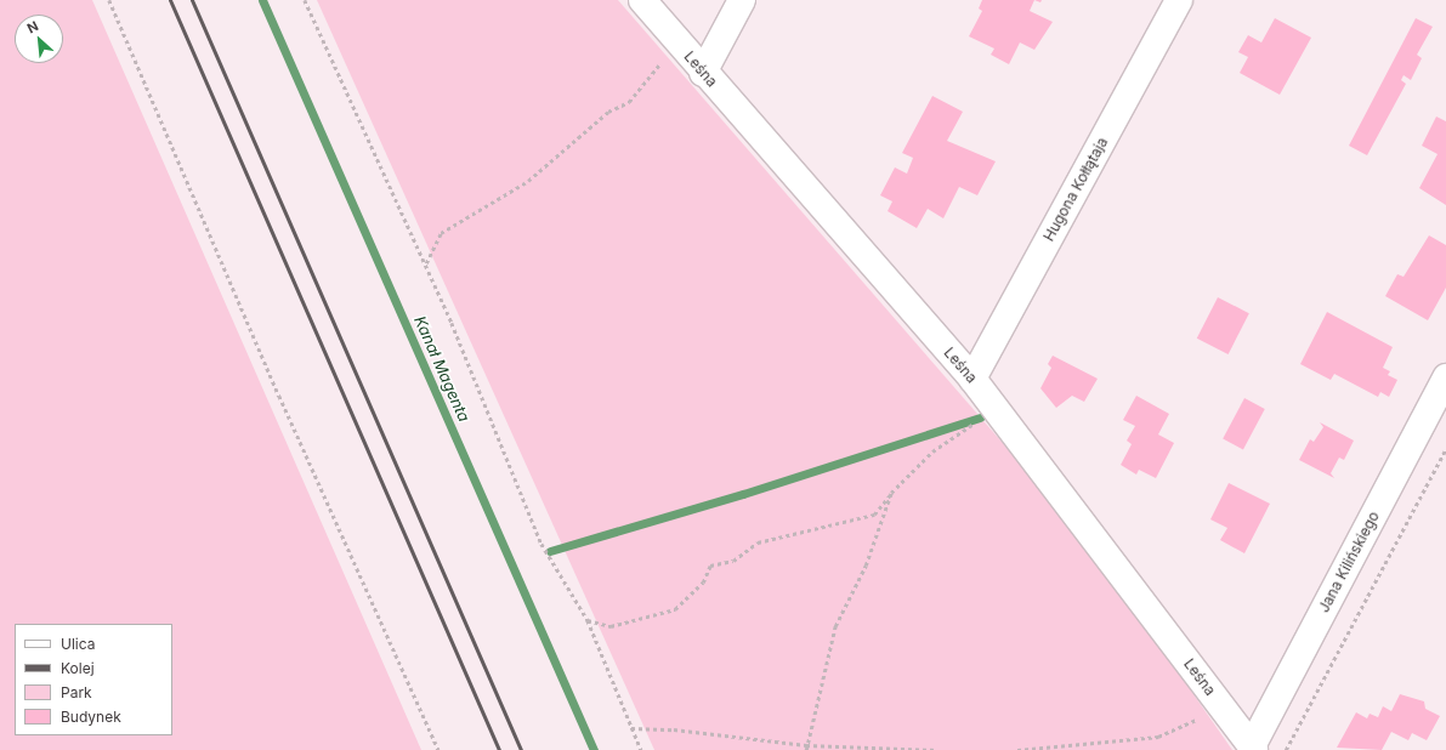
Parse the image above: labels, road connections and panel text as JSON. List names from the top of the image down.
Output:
{
  "streets": {
    "street": ["Leśna", "Hugona Kołłątaja", "Jana Kilińskiego"]
  },
  "crossings": [
    ["Leśna", "Hugona Kołłątaja"],
    ["Leśna", "Jana Kilińskiego"]
  ],
  "water": ["Kanał Magenta"],
  "legend": [
    "Ulica",
    "Kolej",
    "Park",
    "Budynek"
  ],
  "north": "top left"
}
